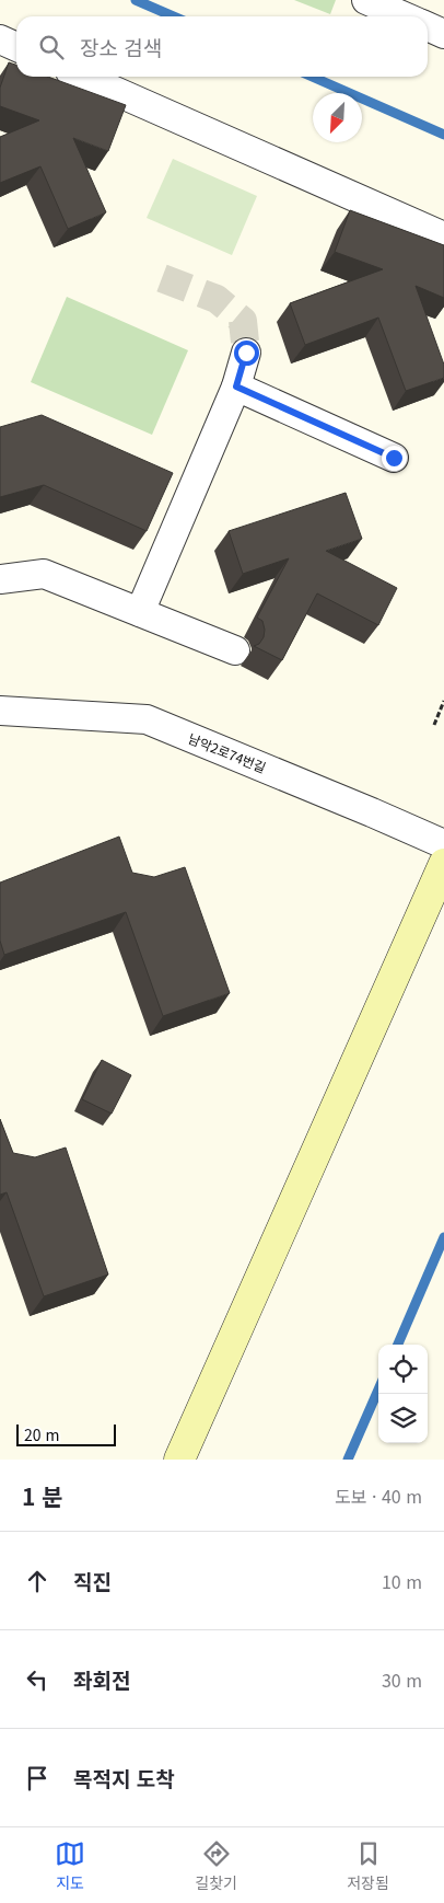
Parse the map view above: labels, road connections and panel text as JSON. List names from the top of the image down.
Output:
{
  "streets": {
    "street": ["남악2로74번길"]
  },
  "scale_bar": "20 m",
  "north": "bottom left",
  "page": {
    "search": "장소 검색",
    "scale": "20 m",
    "heading": ["1 분", "도보 · 40 m"],
    "list": [
      ["직진", "10 m"],
      ["좌회전", "30 m"],
      "목적지 도착"
    ],
    "nav": ["지도", "길찾기", "저장됨"]
  }
}
